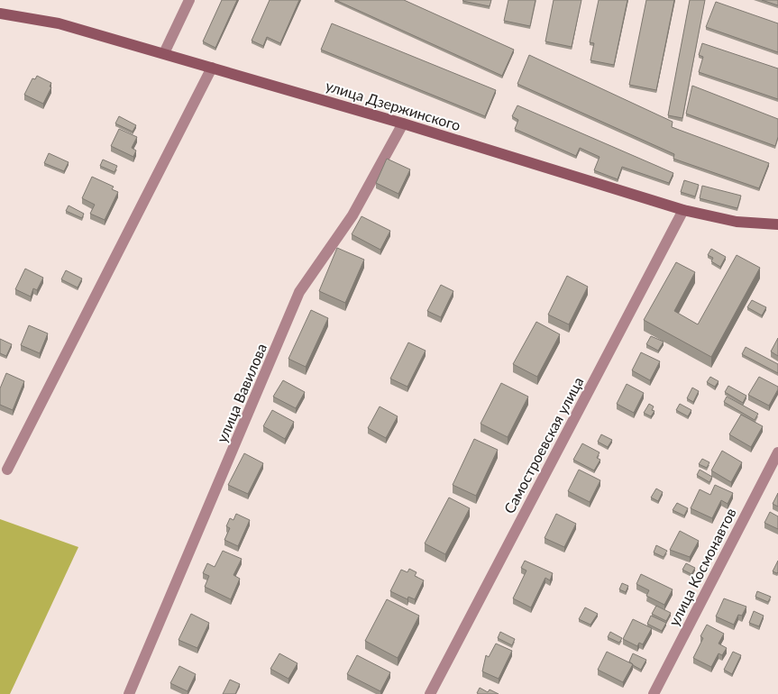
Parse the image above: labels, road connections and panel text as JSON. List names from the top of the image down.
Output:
{
  "streets": {
    "street": [
      "улица Дзержинского",
      "улица Вавилова",
      "Самостроевская улица",
      "улица Космонавтов"
    ]
  },
  "crossings": [
    ["улица Дзержинского", "улица Вавилова"],
    ["улица Дзержинского", "Самостроевская улица"]
  ]
}
